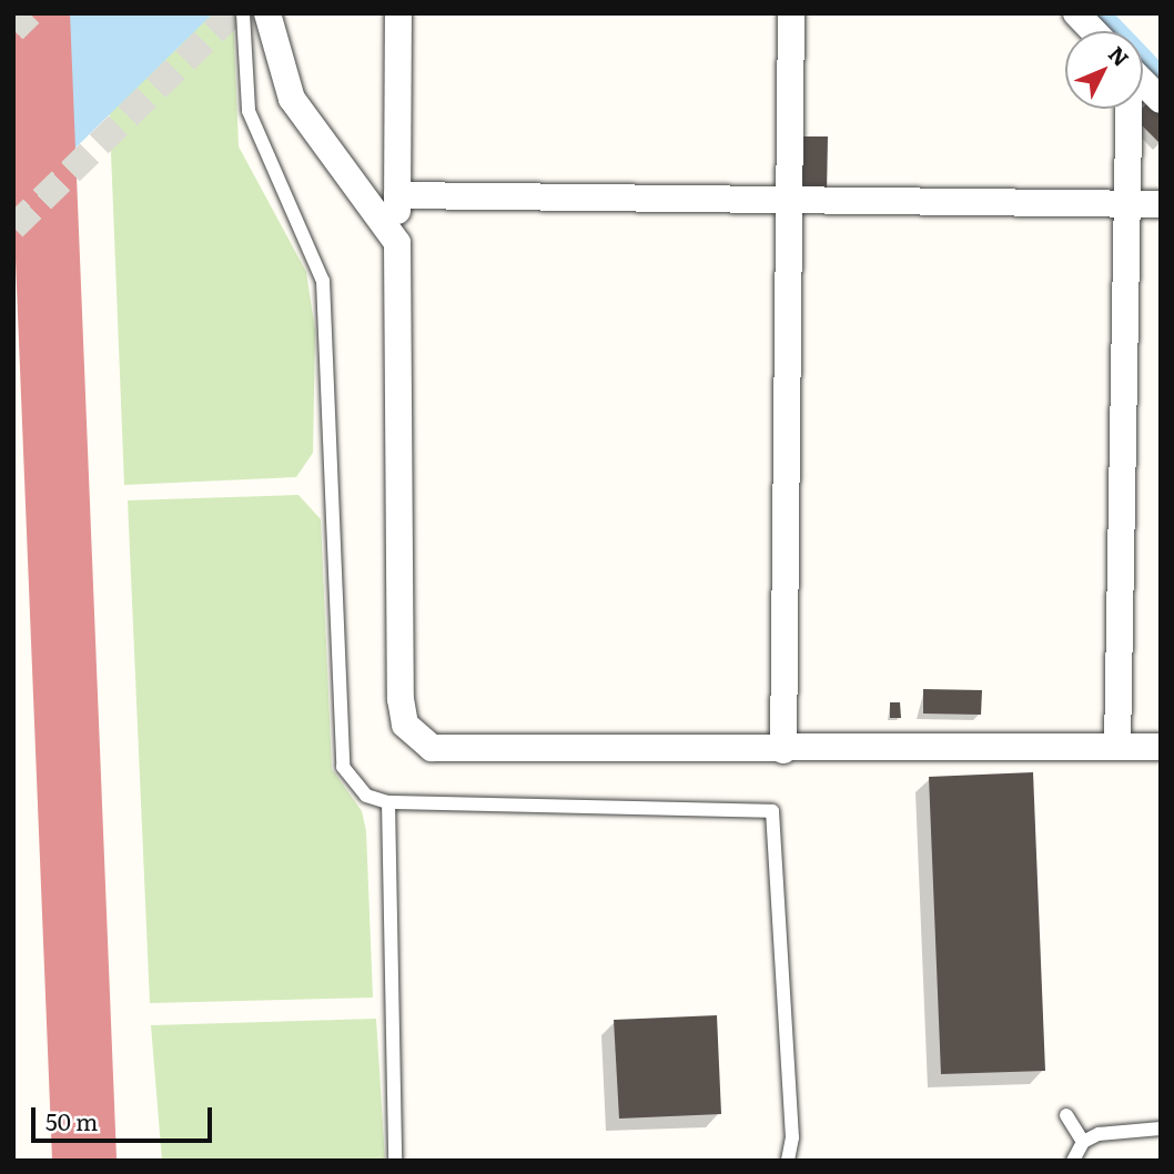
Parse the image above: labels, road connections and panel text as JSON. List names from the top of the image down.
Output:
{
  "scale_bar": "50 m",
  "north": "top right"
}
